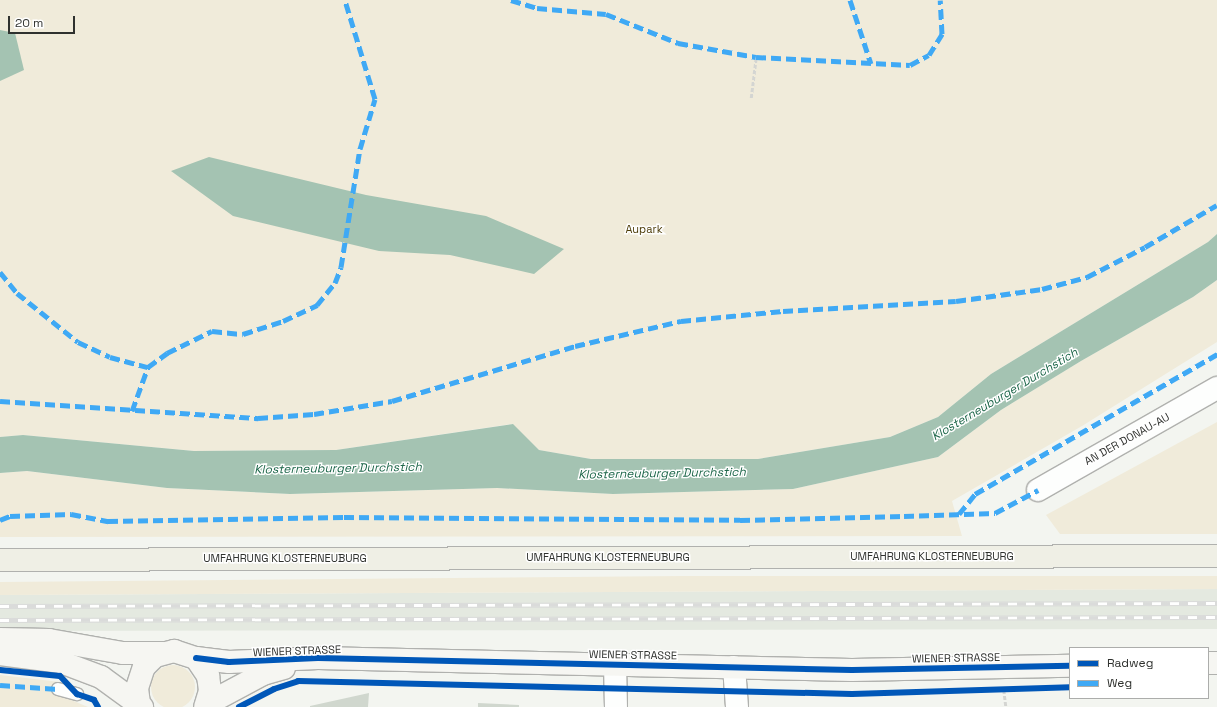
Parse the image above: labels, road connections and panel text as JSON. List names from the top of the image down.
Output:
{
  "streets": {
    "main road": ["UMFAHRUNG KLOSTERNEUBURG"],
    "street": ["AN DER DONAU-AU", "WIENER STRASSE"]
  },
  "water": ["Klosterneuburger Durchstich"],
  "parks": ["Aupark"],
  "legend": ["Radweg", "Weg"],
  "scale_bar": "20 m"
}
